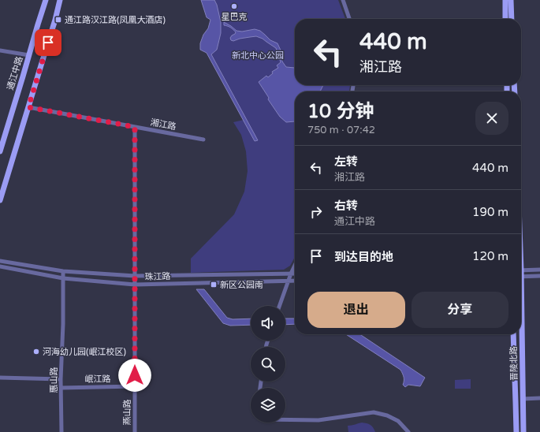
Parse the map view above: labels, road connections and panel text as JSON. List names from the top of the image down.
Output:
{
  "streets": {
    "main road": ["通江中路", "晋陵北路"],
    "street": [
      "湘江路",
      "珠江路",
      "岷江路",
      "惠山路",
      "燕山路"
    ]
  },
  "crossings": [
    ["湘江路", "燕山路"],
    ["珠江路", "惠山路"],
    ["珠江路", "燕山路"],
    ["岷江路", "惠山路"],
    ["岷江路", "燕山路"]
  ],
  "parks": ["新北中心公园"],
  "places": {
    "other": ["星巴克", "河海幼儿园(岷江校区)"],
    "transit": ["通江路汉江路(凤凰大酒店)", "新区公园南"]
  },
  "page": {
    "turn": ["440 m", "湘江路"],
    "heading": ["10 分钟", "750 m · 07:42"],
    "list": [
      {
        "name": "左转",
        "note": "湘江路",
        "value": "440 m"
      },
      {
        "name": "右转",
        "note": "通江中路",
        "value": "190 m"
      },
      {
        "name": "到达目的地",
        "value": "120 m"
      }
    ],
    "buttons": ["退出", "分享"]
  }
}
